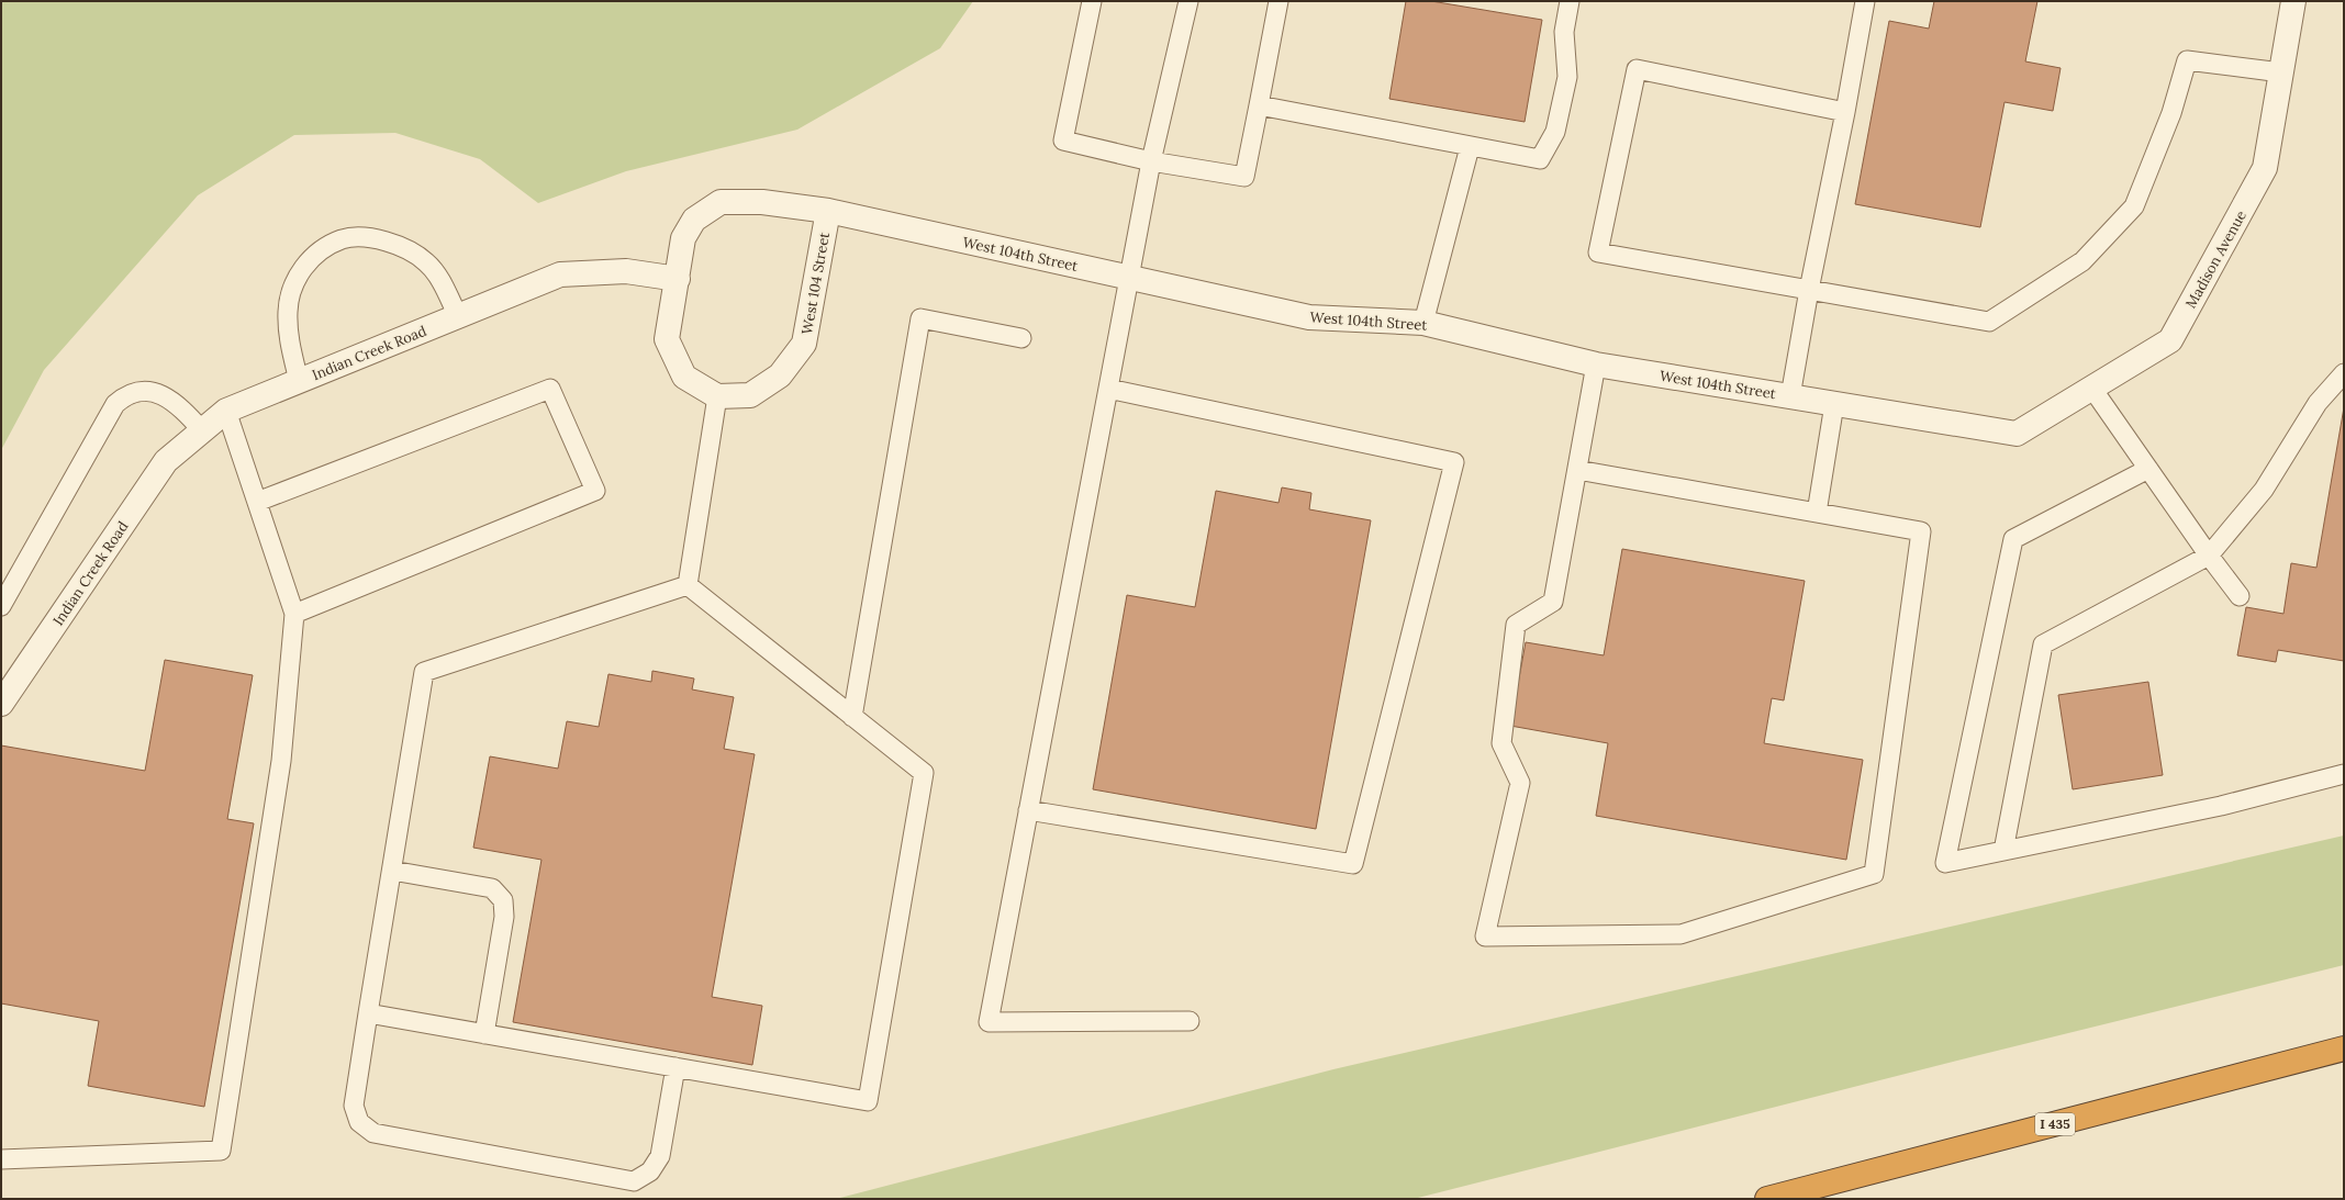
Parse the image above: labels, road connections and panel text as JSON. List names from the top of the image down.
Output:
{
  "streets": {
    "highway": ["I 435"],
    "street": [
      "West 104th Street",
      "Madison Avenue",
      "West 104 Street",
      "Indian Creek Road"
    ]
  },
  "crossings": [
    ["West 104th Street", "Madison Avenue"],
    ["West 104th Street", "West 104 Street"]
  ]
}
